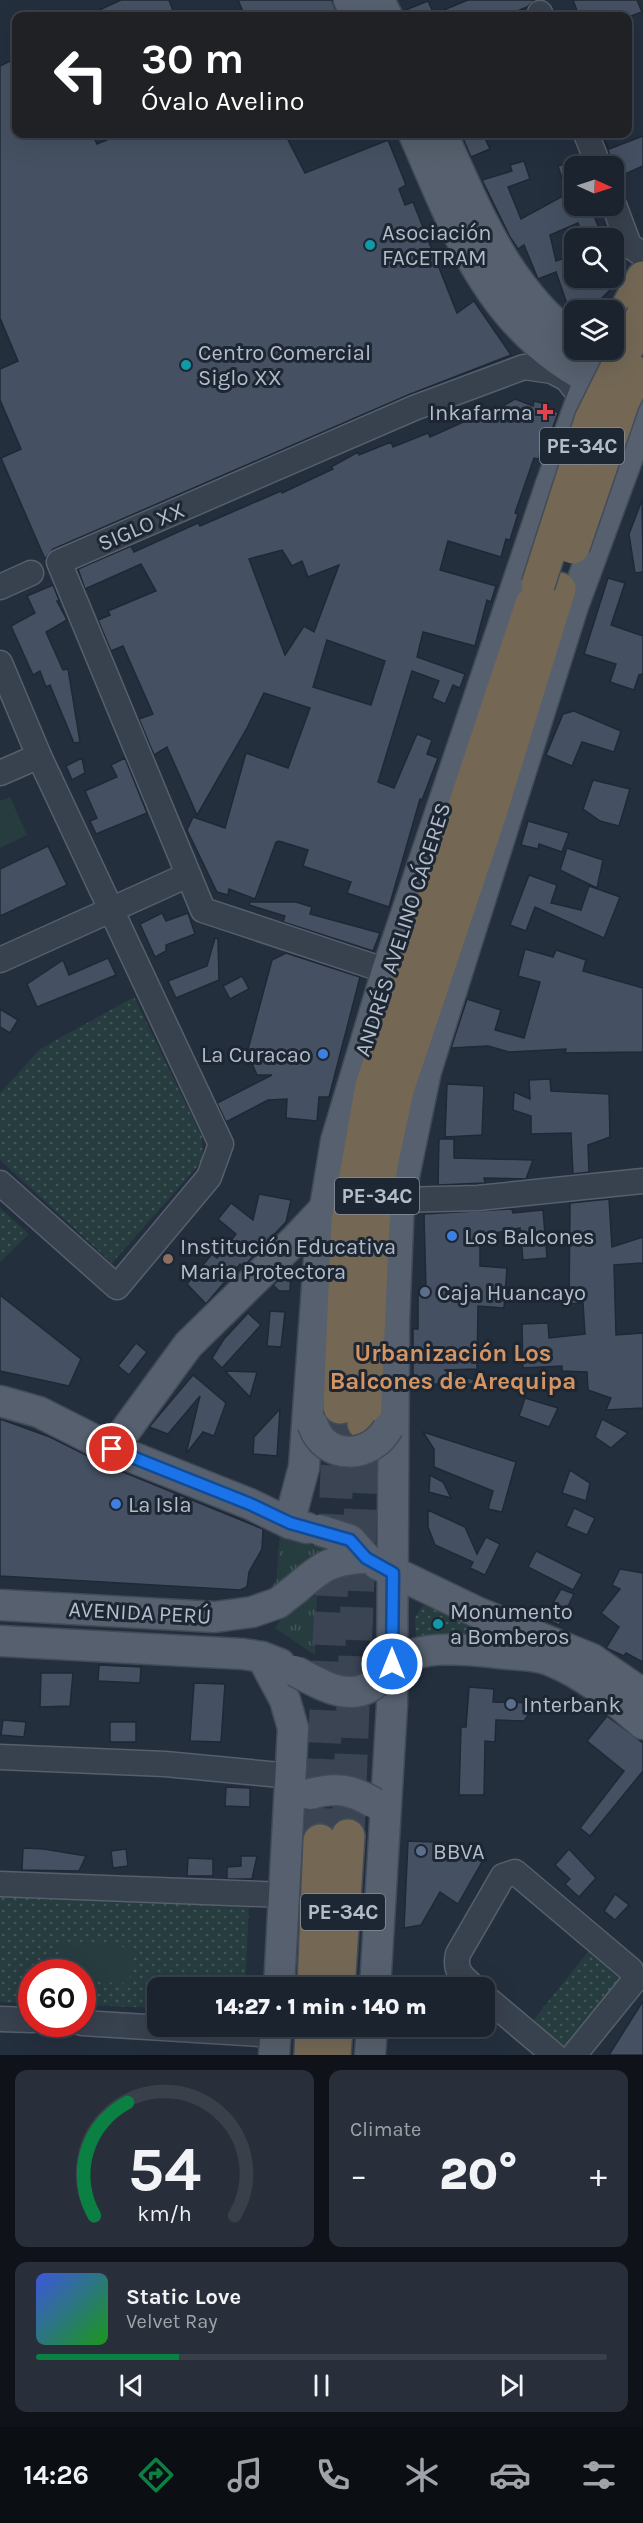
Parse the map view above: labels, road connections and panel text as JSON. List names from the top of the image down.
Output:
{
  "streets": {
    "highway": ["PE-34C", "ANDRÉS AVELINO CÁCERES"],
    "main road": ["AVENIDA PERÚ"],
    "street": ["SIGLO XX"]
  },
  "crossings": [
    ["ANDRÉS AVELINO CÁCERES", "AVENIDA PERÚ"]
  ],
  "districts": ["Urbanización Los Balcones de Arequipa"],
  "places": {
    "other": [
      "Asociación FACETRAM",
      "Centro Comercial Siglo XX",
      "La Curacao",
      "Los Balcones",
      "Institución Educativa Maria Protectora",
      "Caja Huancayo",
      "La Isla",
      "Monumento a Bomberos",
      "Interbank",
      "BBVA"
    ],
    "health": ["Inkafarma"]
  },
  "north": "right",
  "page": {
    "turn": ["30 m", "Óvalo Avelino"],
    "limit": "60",
    "trip": "14:27 · 1 min · 140 m",
    "tile": "Climate",
    "heat": ["−", "20°", "+"],
    "song": ["Static Love", "Velvet Ray"],
    "tabs": "14:26",
    "gauge": ["54", "km/h"]
  }
}
